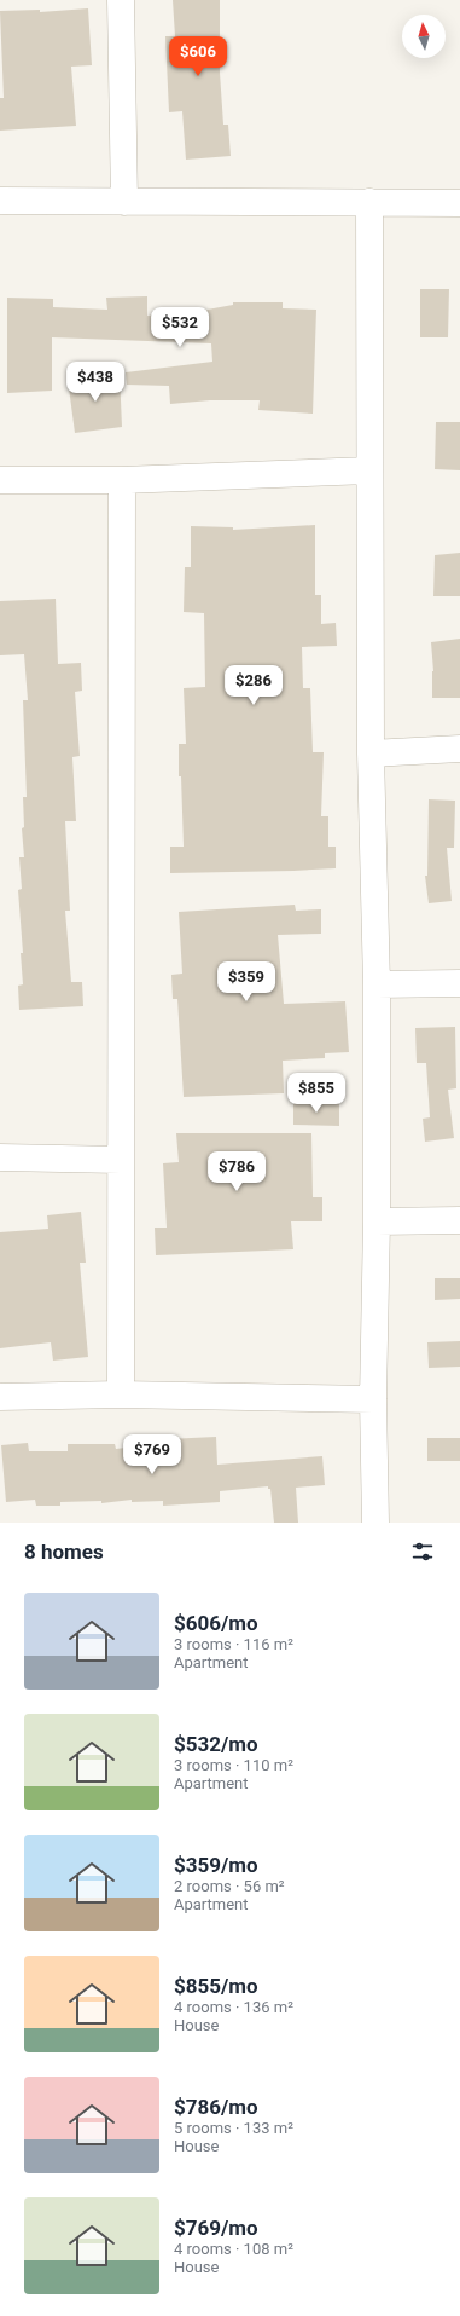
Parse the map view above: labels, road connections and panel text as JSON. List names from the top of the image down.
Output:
{
  "north": "top",
  "page": {
    "price": [
      "$606",
      "$532",
      "$438",
      "$286",
      "$359",
      "$855",
      "$786",
      "$769"
    ],
    "heading": "8 homes",
    "list": [
      {
        "name": "$606/mo",
        "note": "3 rooms · 116 m² · Apartment"
      },
      {
        "name": "$532/mo",
        "note": "3 rooms · 110 m² · Apartment"
      },
      {
        "name": "$359/mo",
        "note": "2 rooms · 56 m² · Apartment"
      },
      {
        "name": "$855/mo",
        "note": "4 rooms · 136 m² · House"
      },
      {
        "name": "$786/mo",
        "note": "5 rooms · 133 m² · House"
      },
      {
        "name": "$769/mo",
        "note": "4 rooms · 108 m² · House"
      }
    ]
  }
}
